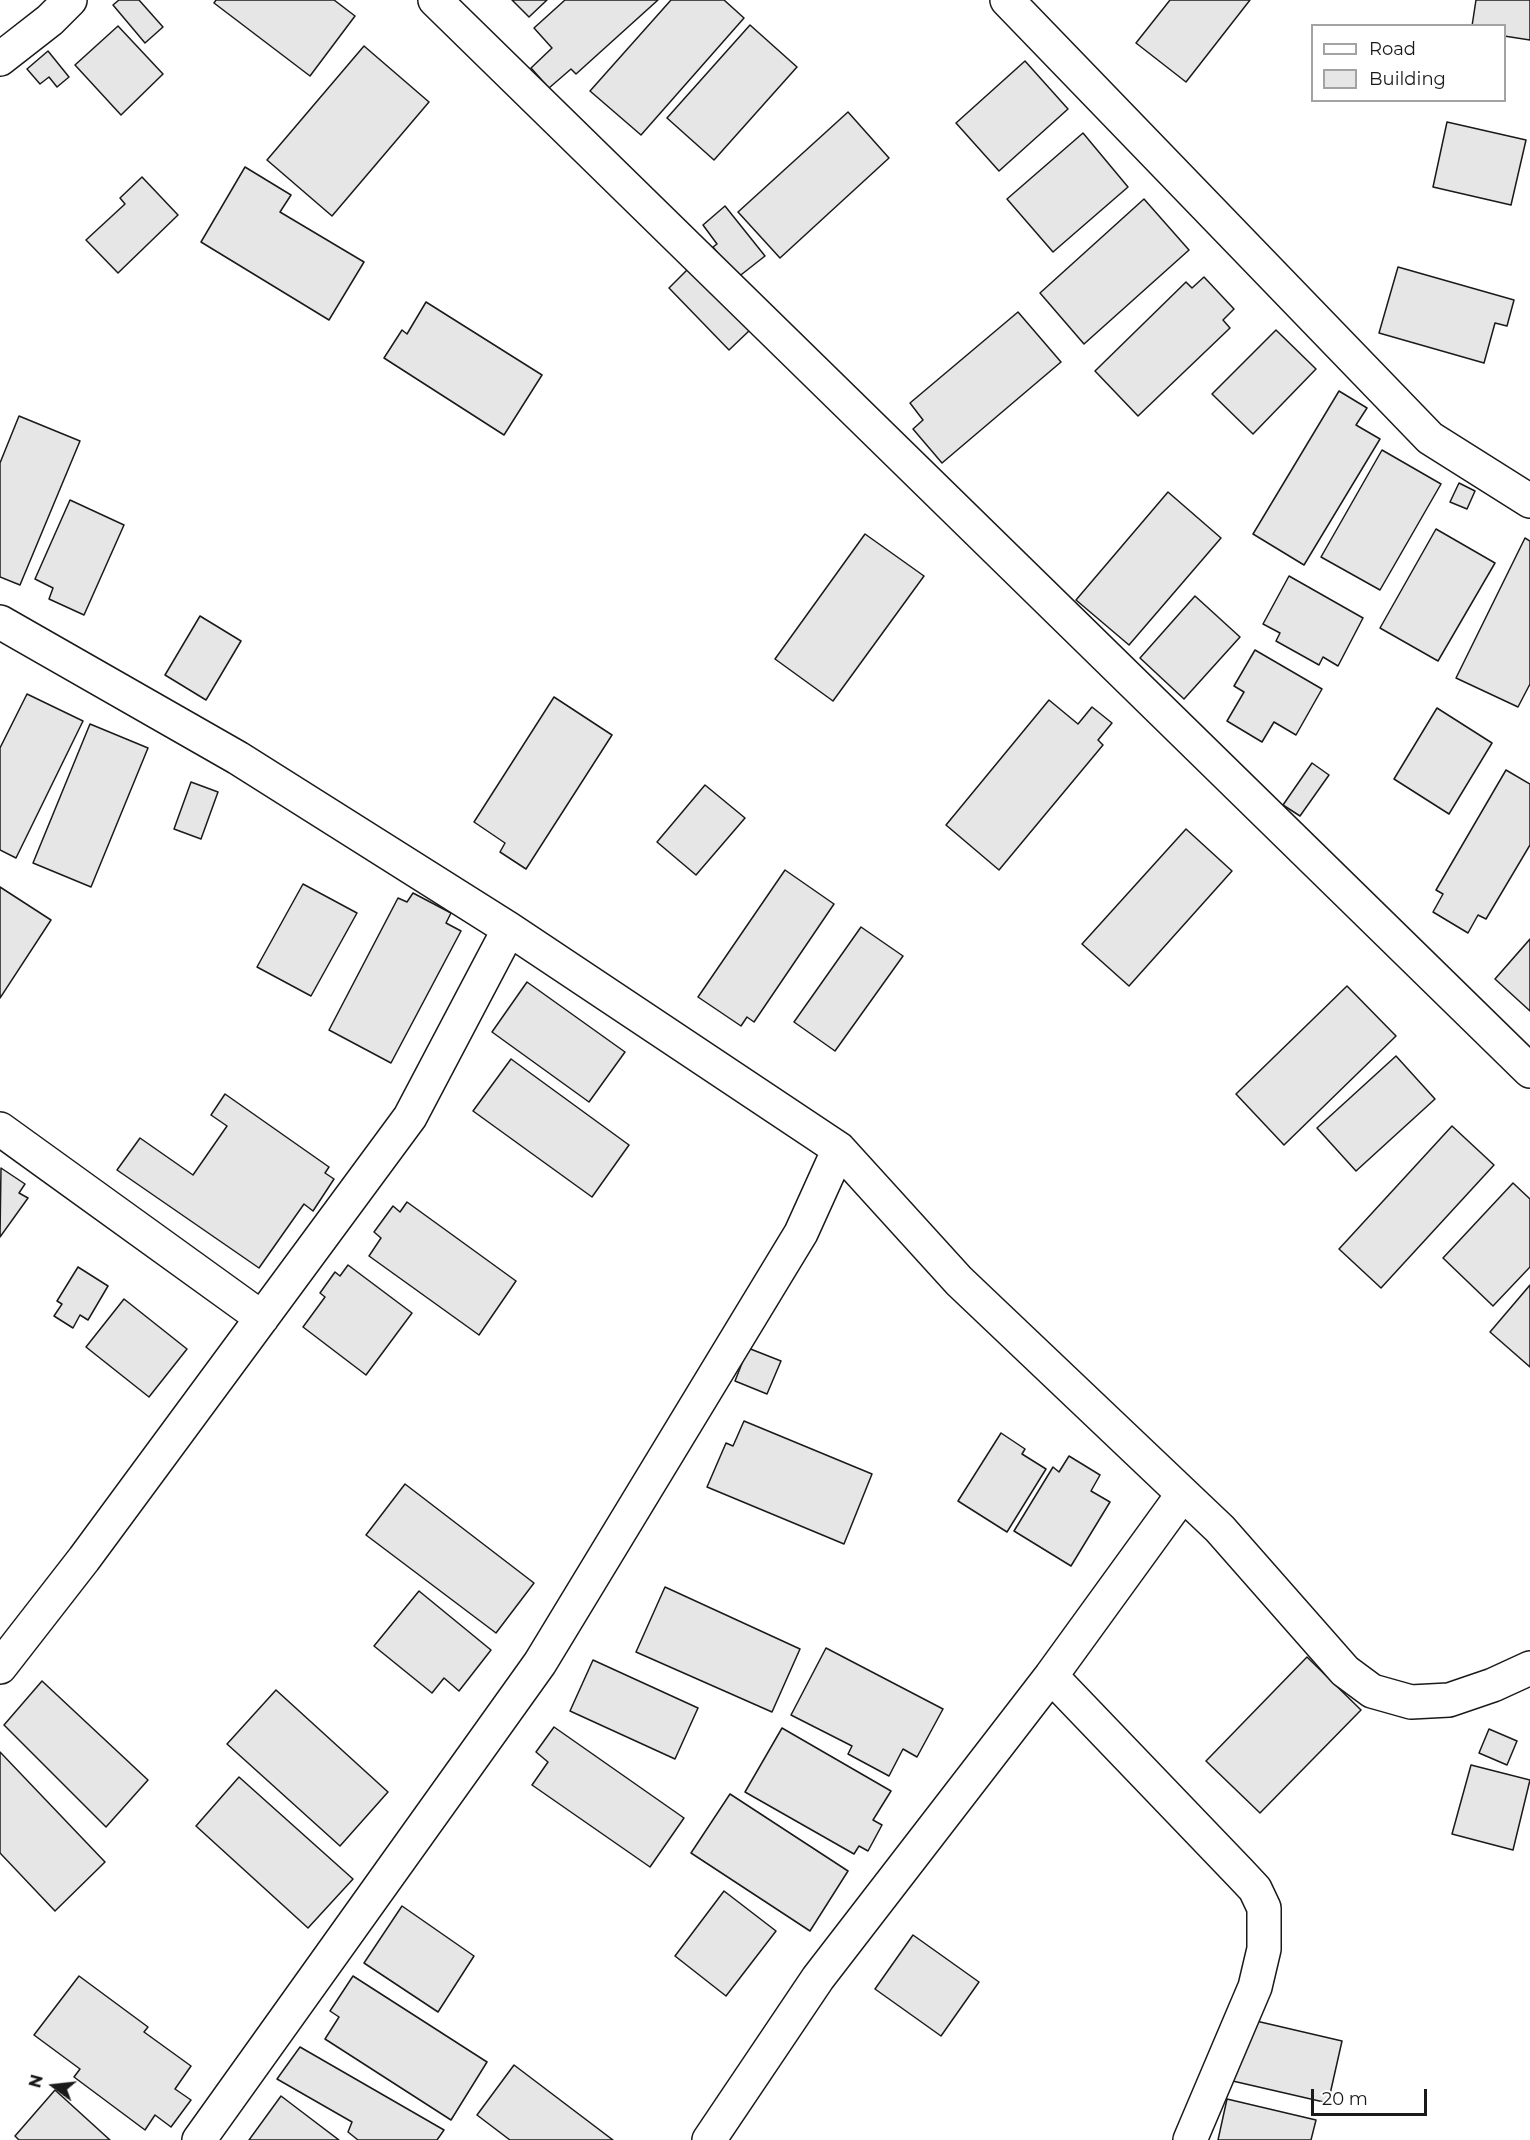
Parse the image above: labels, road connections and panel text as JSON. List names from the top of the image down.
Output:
{
  "legend": ["Road", "Building"],
  "scale_bar": "20 m",
  "north": "left"
}
